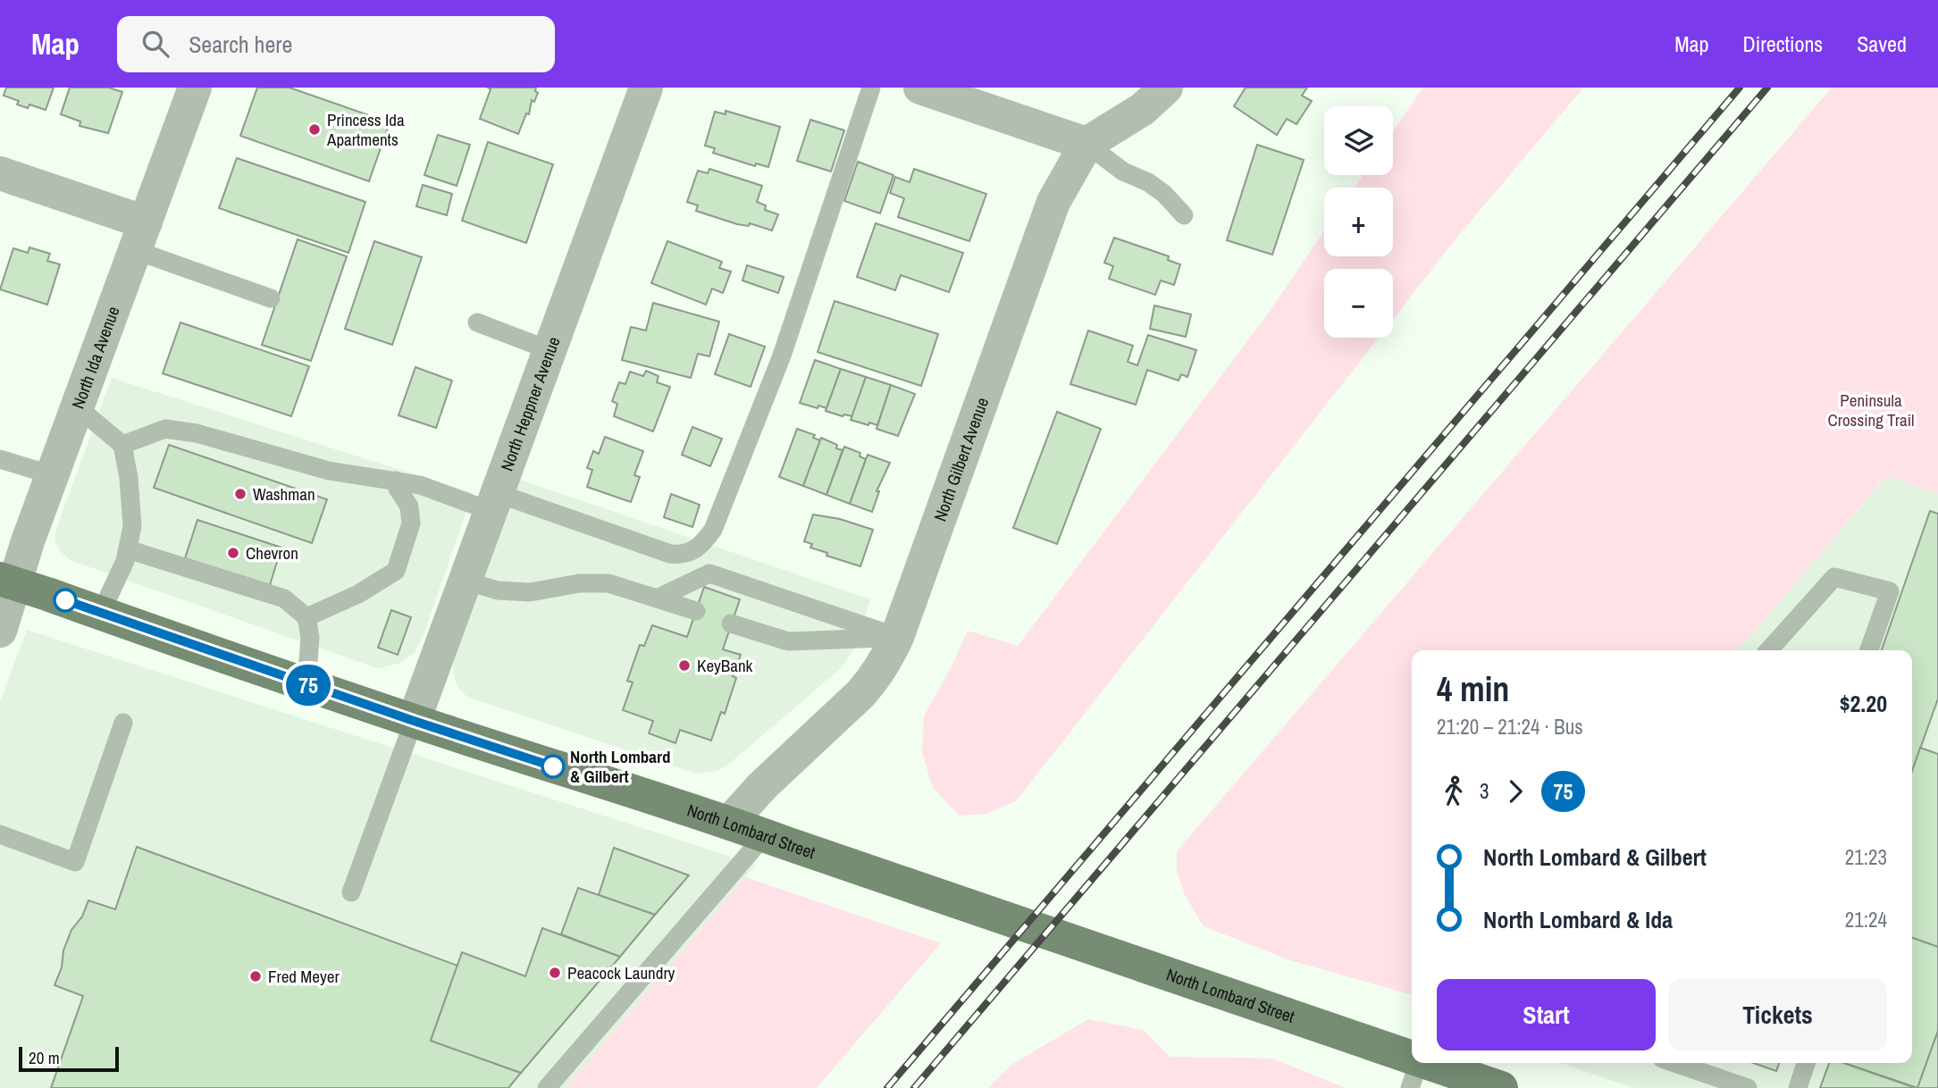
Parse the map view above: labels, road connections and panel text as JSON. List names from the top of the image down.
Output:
{
  "streets": {
    "main road": ["North Lombard Street"],
    "street": ["North Ida Avenue", "North Heppner Avenue", "North Gilbert Avenue"]
  },
  "crossings": [
    ["North Ida Avenue", "North Lombard Street"],
    ["North Heppner Avenue", "North Lombard Street"],
    ["North Gilbert Avenue", "North Lombard Street"]
  ],
  "parks": ["Peninsula Crossing Trail"],
  "places": [
    "Princess Ida Apartments",
    "Washman",
    "Chevron",
    "KeyBank",
    "North Lombard & Gilbert",
    "Peacock Laundry",
    "Fred Meyer"
  ],
  "lines": ["bus line 75"],
  "scale_bar": "20 m",
  "page": {
    "header": "Map",
    "search": "Search here",
    "nav": ["Map", "Directions", "Saved"],
    "on_map": "75",
    "map_buttons": ["+", "−"],
    "heading": ["4 min", "21:20 – 21:24 · Bus", "$2.20"],
    "legs": ["3", "75"],
    "list": [
      {
        "name": "North Lombard & Gilbert",
        "value": "21:23"
      },
      {
        "name": "North Lombard & Ida",
        "value": "21:24"
      }
    ],
    "buttons": ["Start", "Tickets"],
    "scale": "20 m"
  }
}
